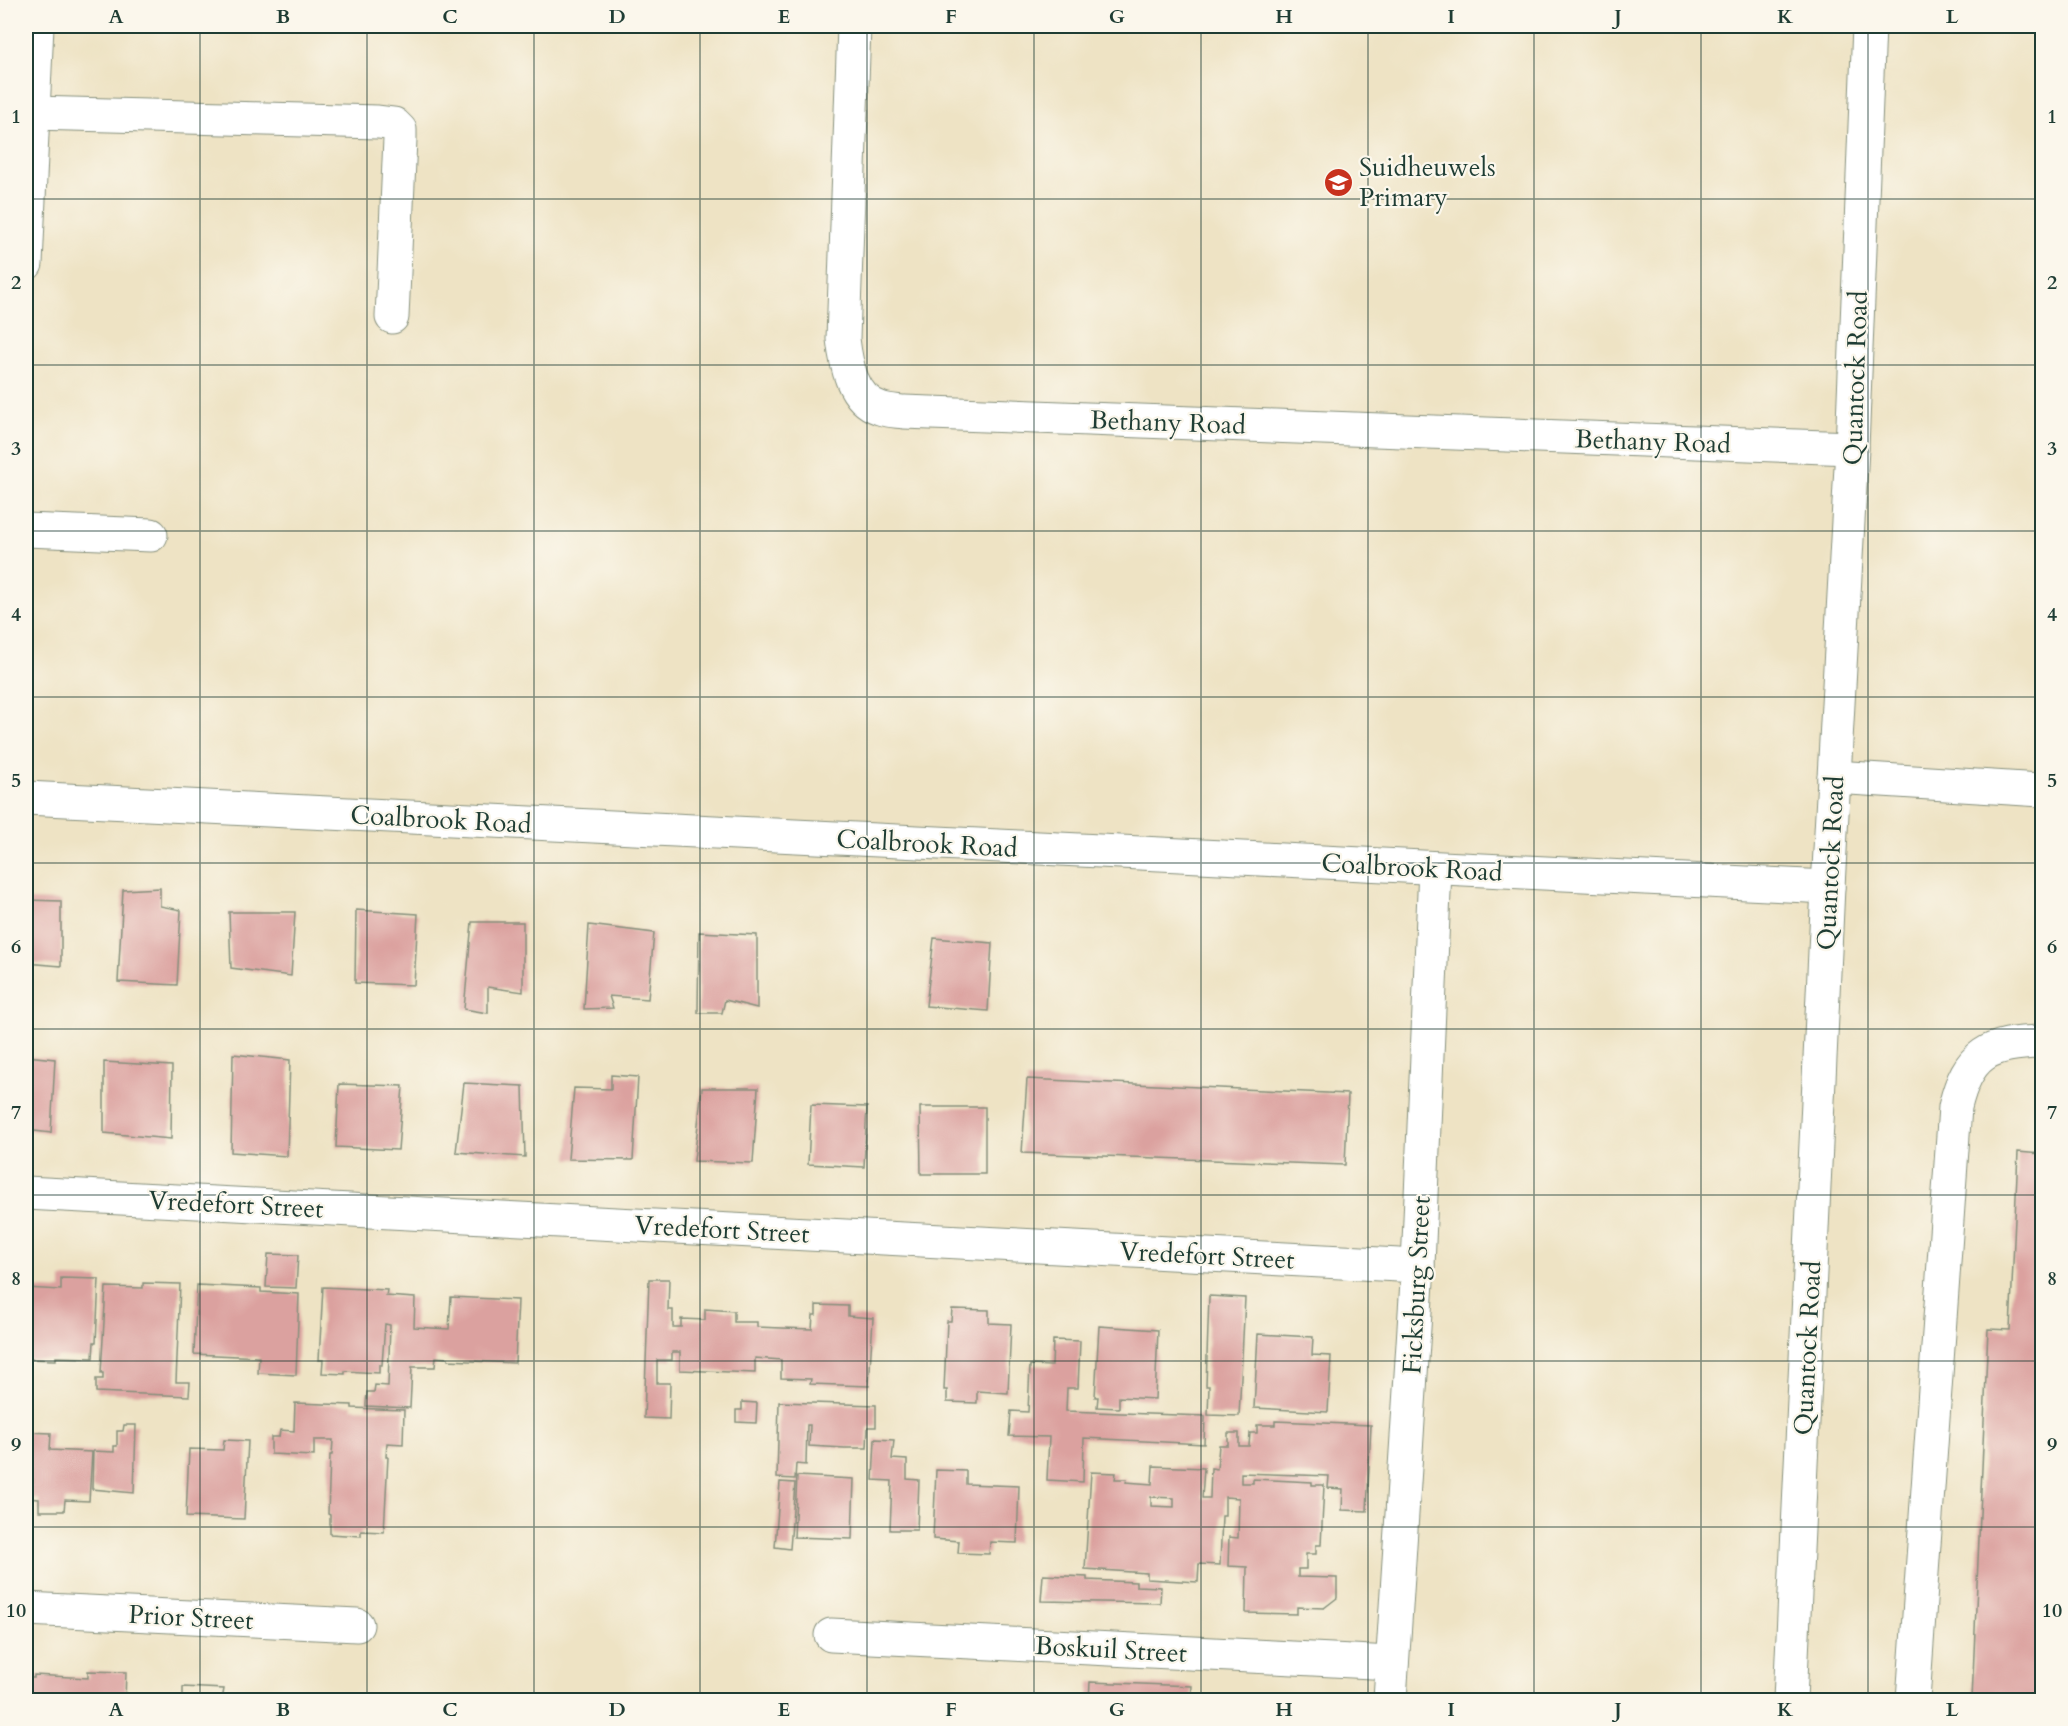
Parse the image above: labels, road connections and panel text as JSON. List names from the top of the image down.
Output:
{
  "streets": {
    "street": [
      "Quantock Road",
      "Bethany Road",
      "Coalbrook Road",
      "Vredefort Street",
      "Ficksburg Street",
      "Prior Street",
      "Boskuil Street"
    ]
  },
  "crossings": [
    ["Quantock Road", "Bethany Road"],
    ["Quantock Road", "Coalbrook Road"],
    ["Coalbrook Road", "Ficksburg Street"],
    ["Vredefort Street", "Ficksburg Street"],
    ["Ficksburg Street", "Boskuil Street"]
  ],
  "places": {
    "school or university": ["Suidheuwels Primary"]
  },
  "grid": {
    "columns": [
      "A",
      "B",
      "C",
      "D",
      "E",
      "F",
      "G",
      "H",
      "I",
      "J",
      "K",
      "L"
    ],
    "rows": [
      "1",
      "2",
      "3",
      "4",
      "5",
      "6",
      "7",
      "8",
      "9",
      "10"
    ]
  }
}
